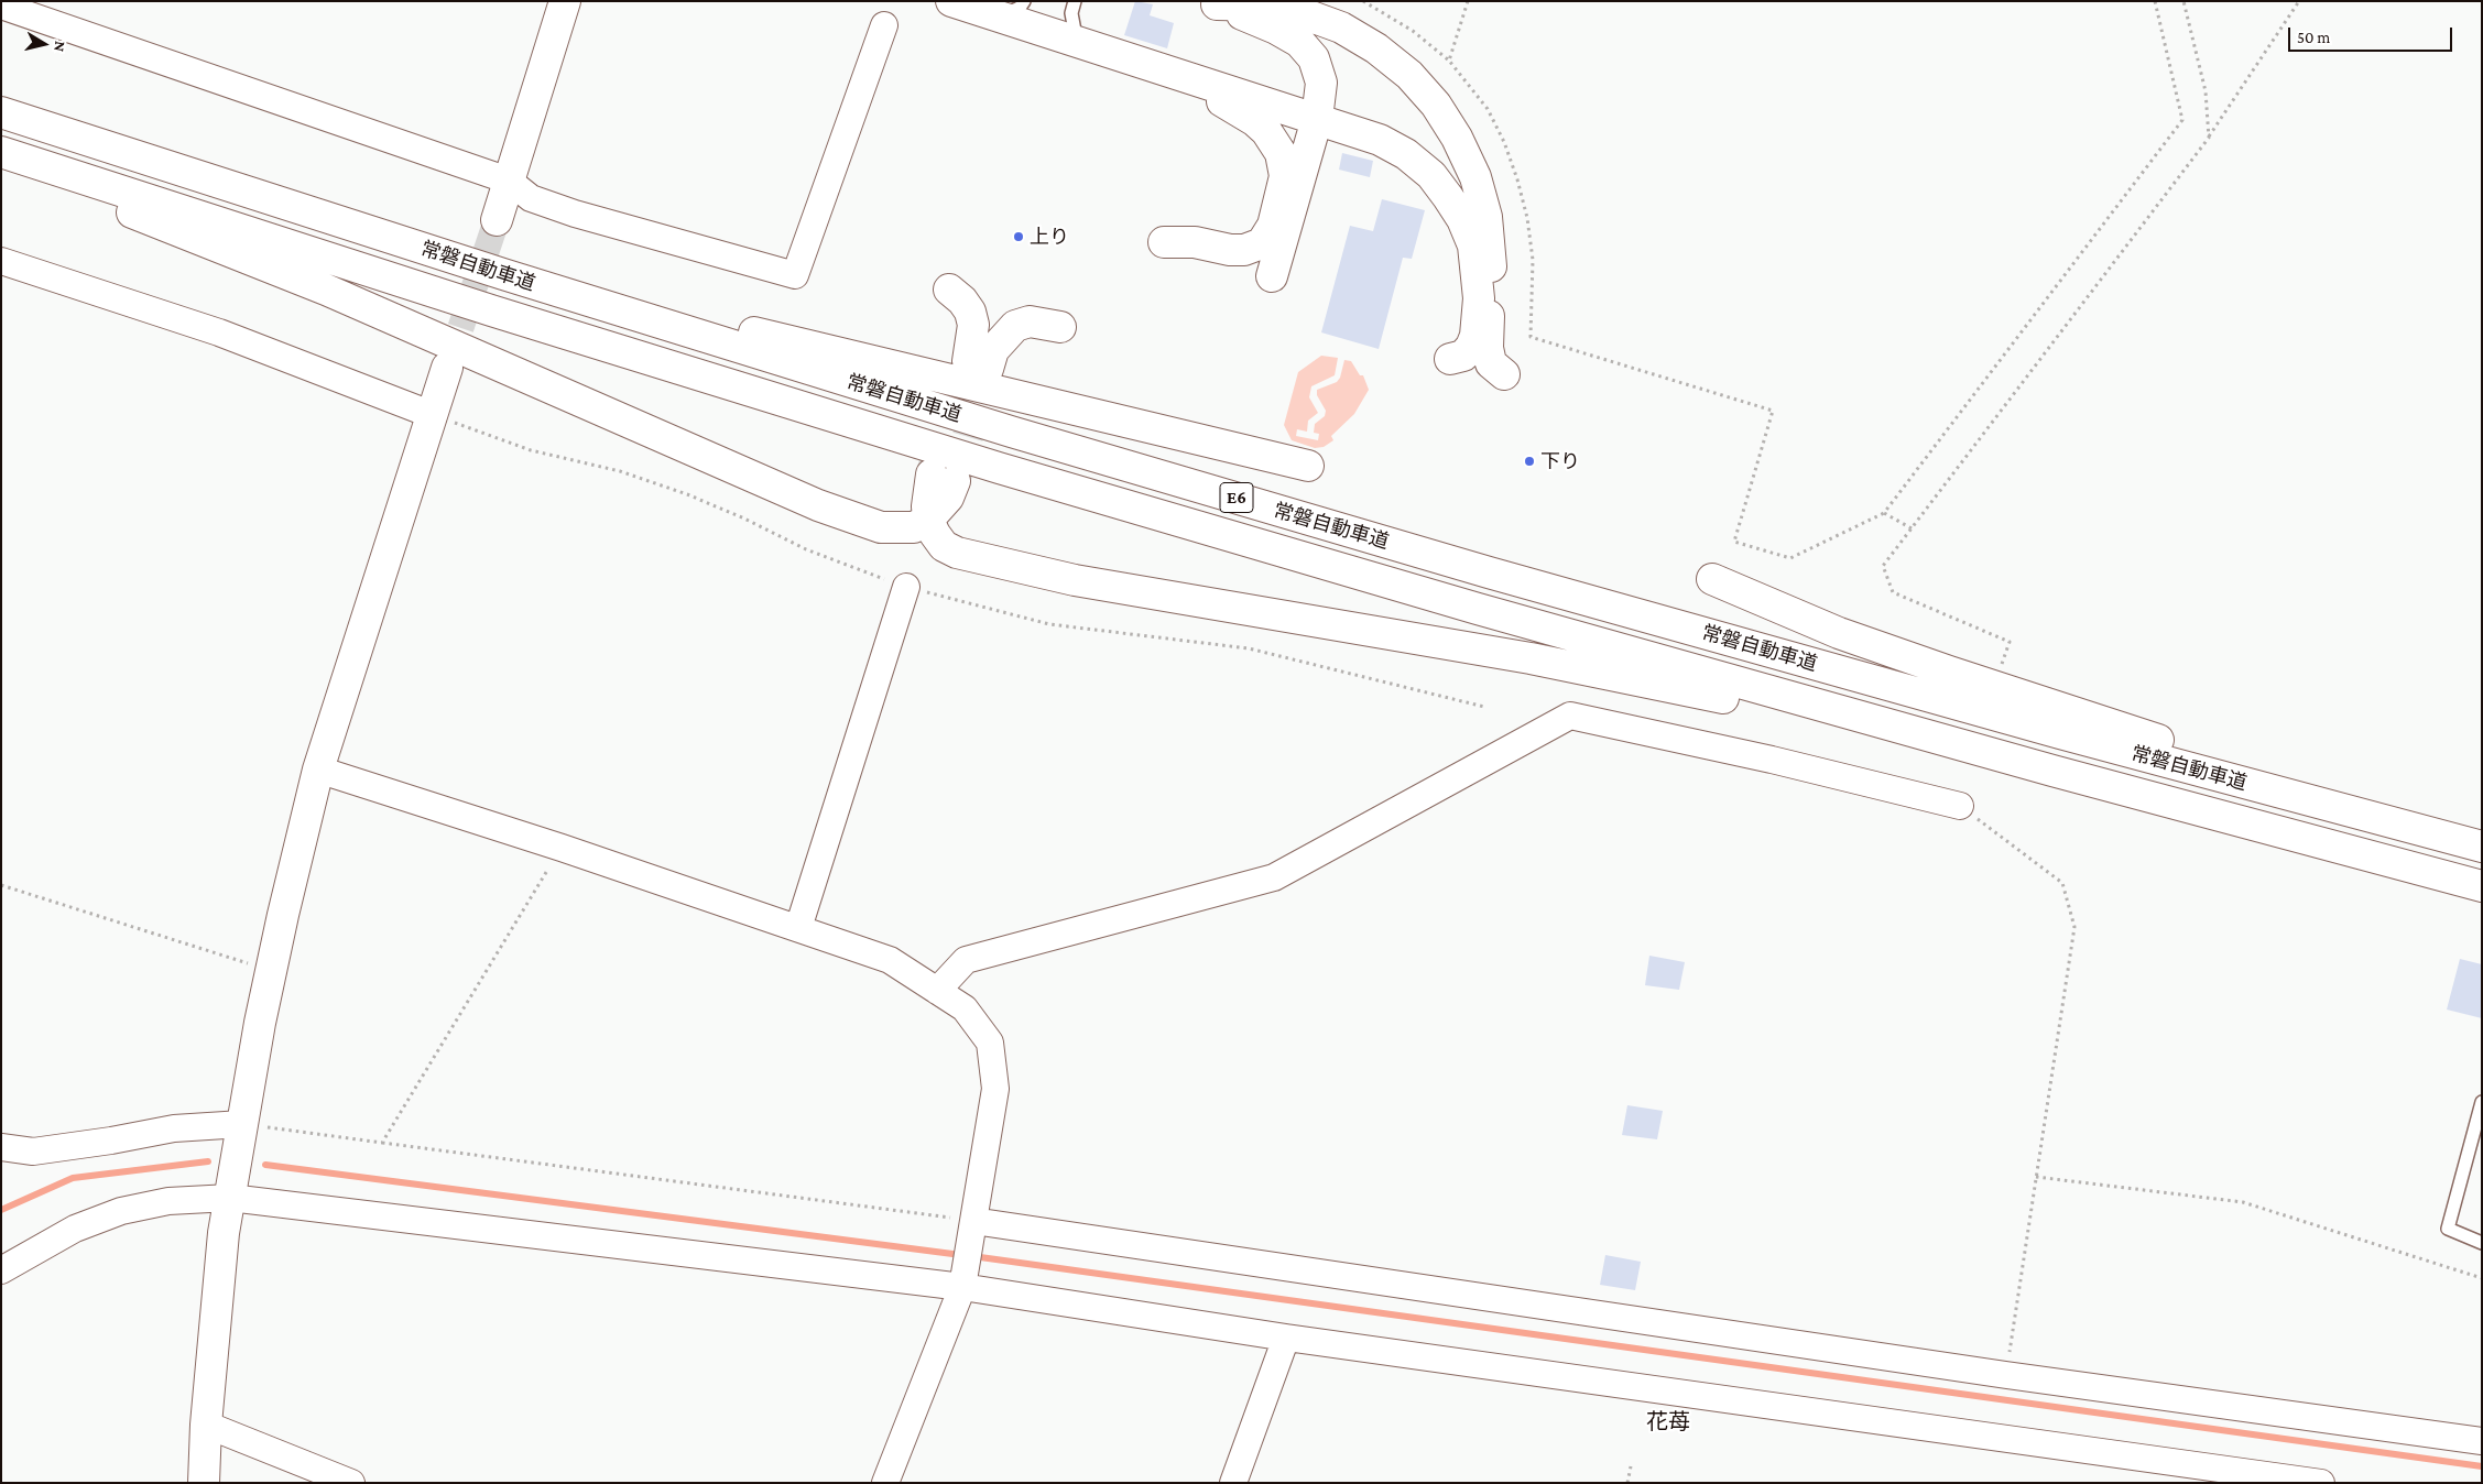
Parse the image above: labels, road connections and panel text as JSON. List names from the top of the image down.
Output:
{
  "streets": {
    "main road": ["常磐自動車道", "E6"]
  },
  "districts": ["花苺"],
  "places": ["上り", "下り"],
  "scale_bar": "50 m",
  "north": "right"
}
